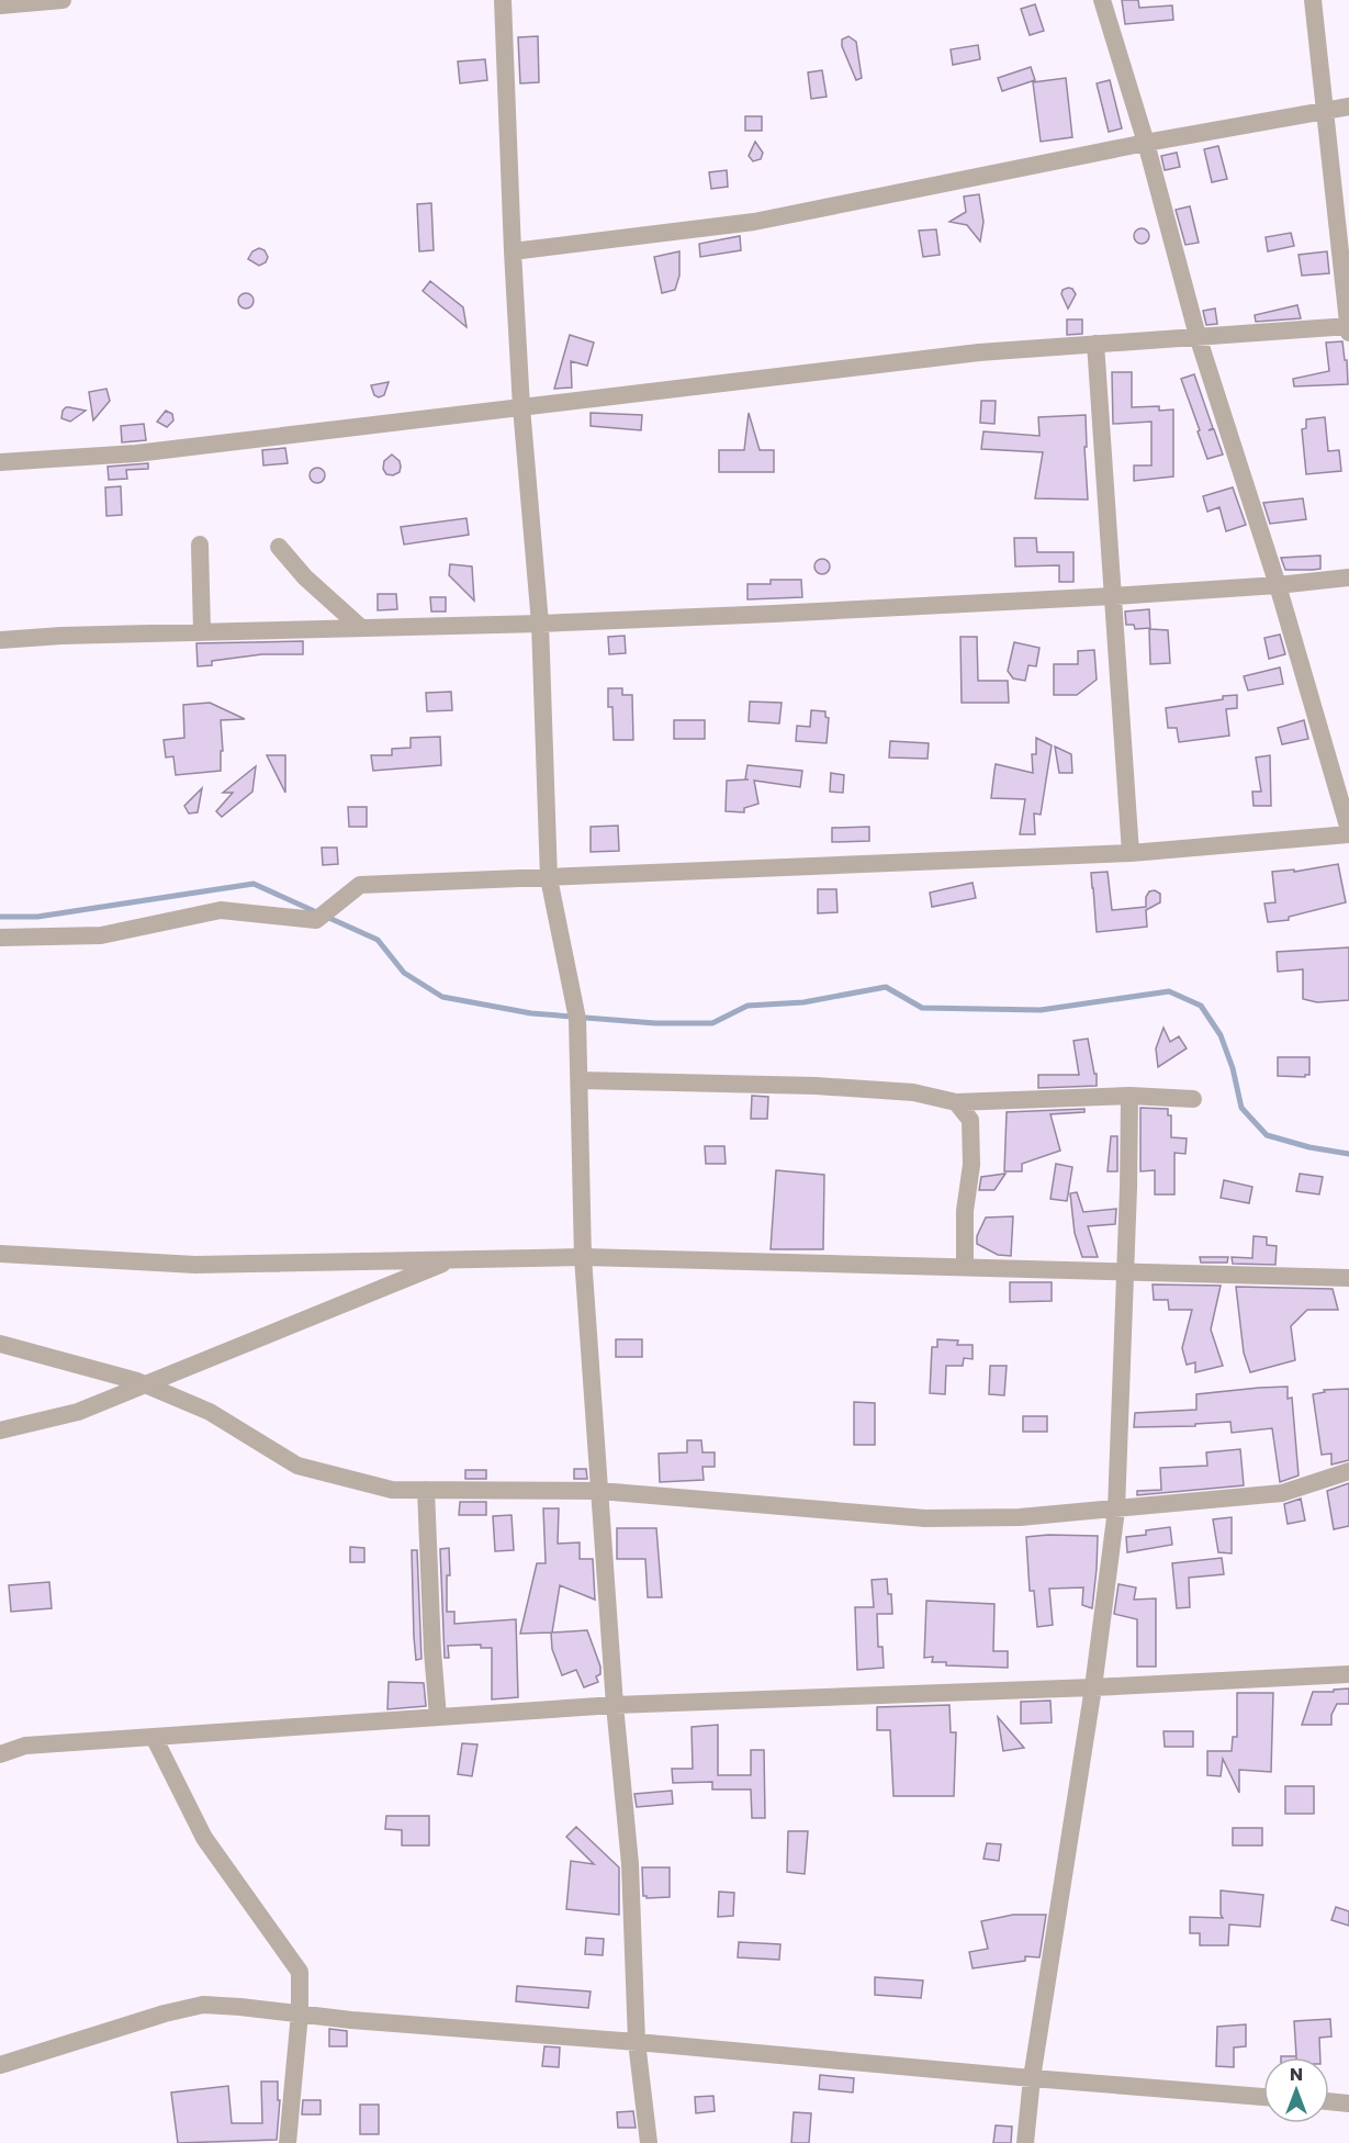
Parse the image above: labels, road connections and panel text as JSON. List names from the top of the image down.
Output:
{
  "north": "top"
}
